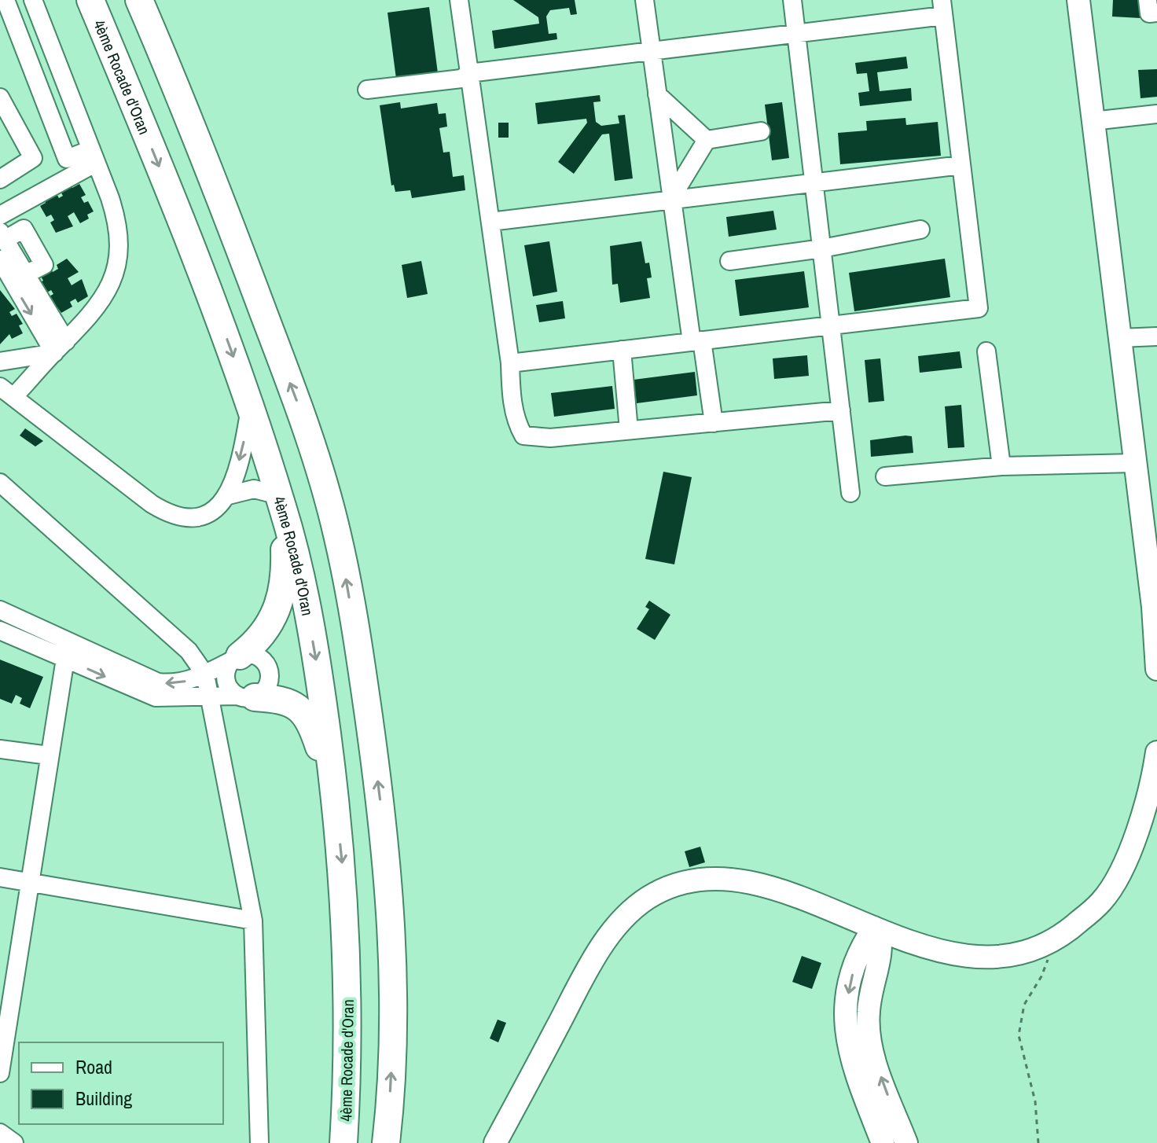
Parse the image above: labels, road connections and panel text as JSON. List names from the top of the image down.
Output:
{
  "streets": {
    "highway": ["4ème Rocade d'Oran"]
  },
  "legend": ["Road", "Building"]
}
